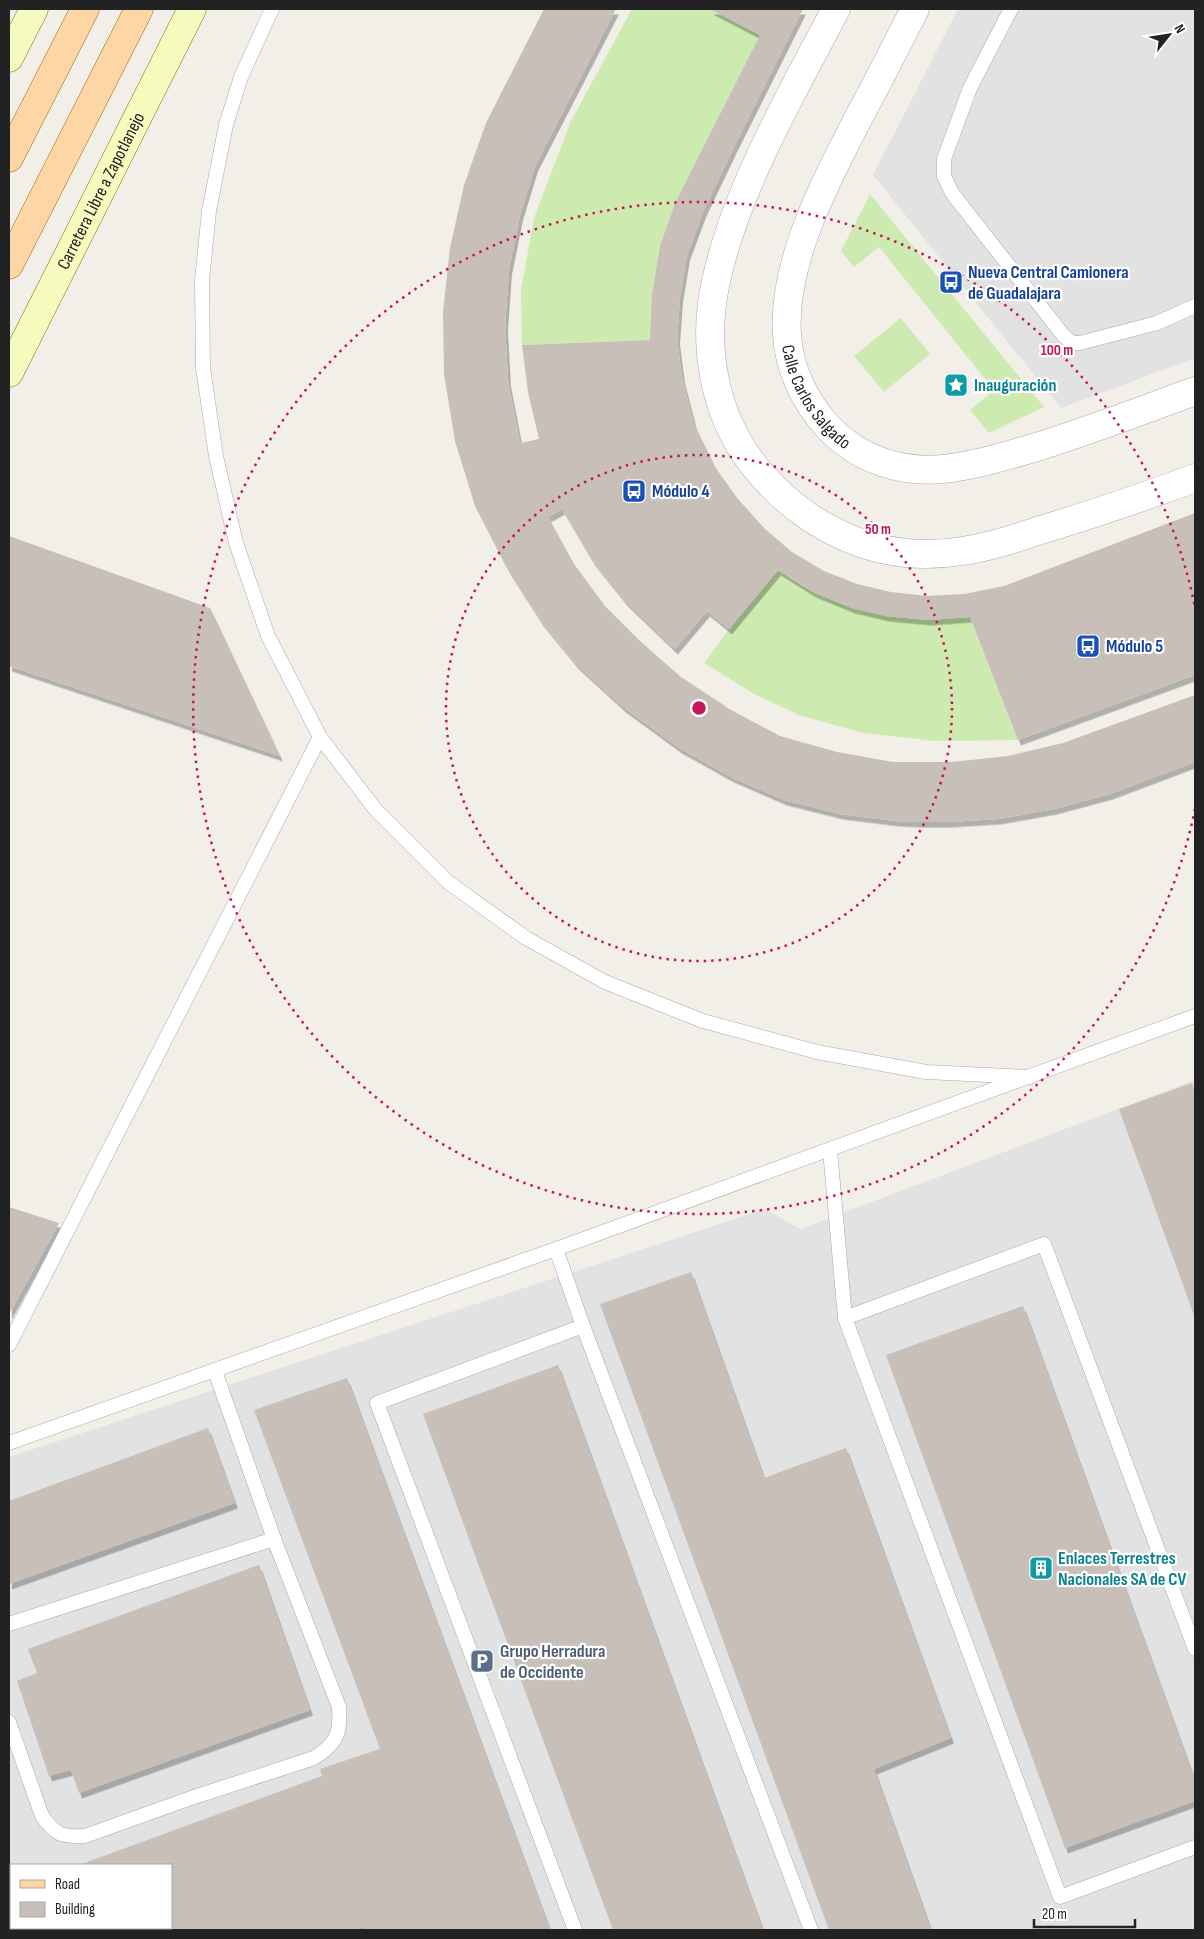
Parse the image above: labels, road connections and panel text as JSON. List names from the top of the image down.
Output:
{
  "streets": {
    "main road": ["Carretera Libre a Zapotlanejo"],
    "street": ["Calle Carlos Salgado"]
  },
  "places": {
    "bus stop": ["Nueva Central Camionera de Guadalajara", "Módulo 4", "Módulo 5"],
    "place": ["Inauguración"],
    "building": ["Enlaces Terrestres Nacionales SA de CV"],
    "parking": ["Grupo Herradura de Occidente"]
  },
  "legend": ["Road", "Building"],
  "scale_bar": "20 m",
  "north": "top right",
  "rings": ["100 m", "50 m"]
}
